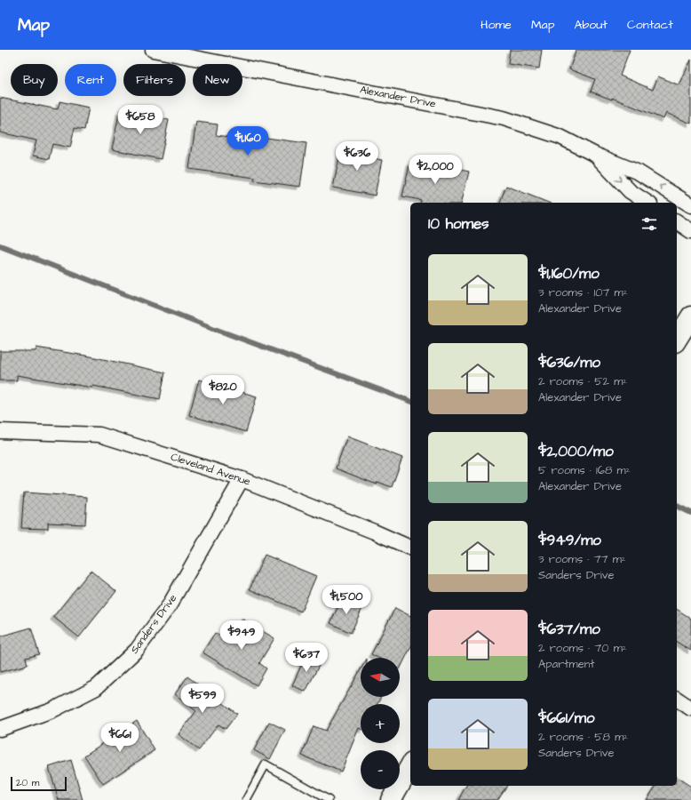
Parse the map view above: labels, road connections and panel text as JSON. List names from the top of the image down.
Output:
{
  "streets": {
    "street": ["Alexander Drive", "Cleveland Avenue", "Sanders Drive"]
  },
  "crossings": [
    ["Cleveland Avenue", "Sanders Drive"]
  ],
  "scale_bar": "20 m",
  "north": "left",
  "page": {
    "header": "Map",
    "nav": [
      "Home",
      "Map",
      "About",
      "Contact"
    ],
    "chip": [
      "Buy",
      "Rent",
      "Filters",
      "New"
    ],
    "price": [
      "$658",
      "$1,160",
      "$636",
      "$2,000",
      "$820",
      "$1,500",
      "$949",
      "$637",
      "$599",
      "$661"
    ],
    "heading": "10 homes",
    "list": [
      {
        "name": "$1,160/mo",
        "note": "3 rooms · 107 m² · Alexander Drive"
      },
      {
        "name": "$636/mo",
        "note": "2 rooms · 52 m² · Alexander Drive"
      },
      {
        "name": "$2,000/mo",
        "note": "5 rooms · 168 m² · Alexander Drive"
      },
      {
        "name": "$949/mo",
        "note": "3 rooms · 77 m² · Sanders Drive"
      },
      {
        "name": "$637/mo",
        "note": "2 rooms · 70 m² · Apartment"
      },
      {
        "name": "$661/mo",
        "note": "2 rooms · 58 m² · Sanders Drive"
      }
    ],
    "map_buttons": ["+", "−"],
    "scale": "20 m"
  }
}
